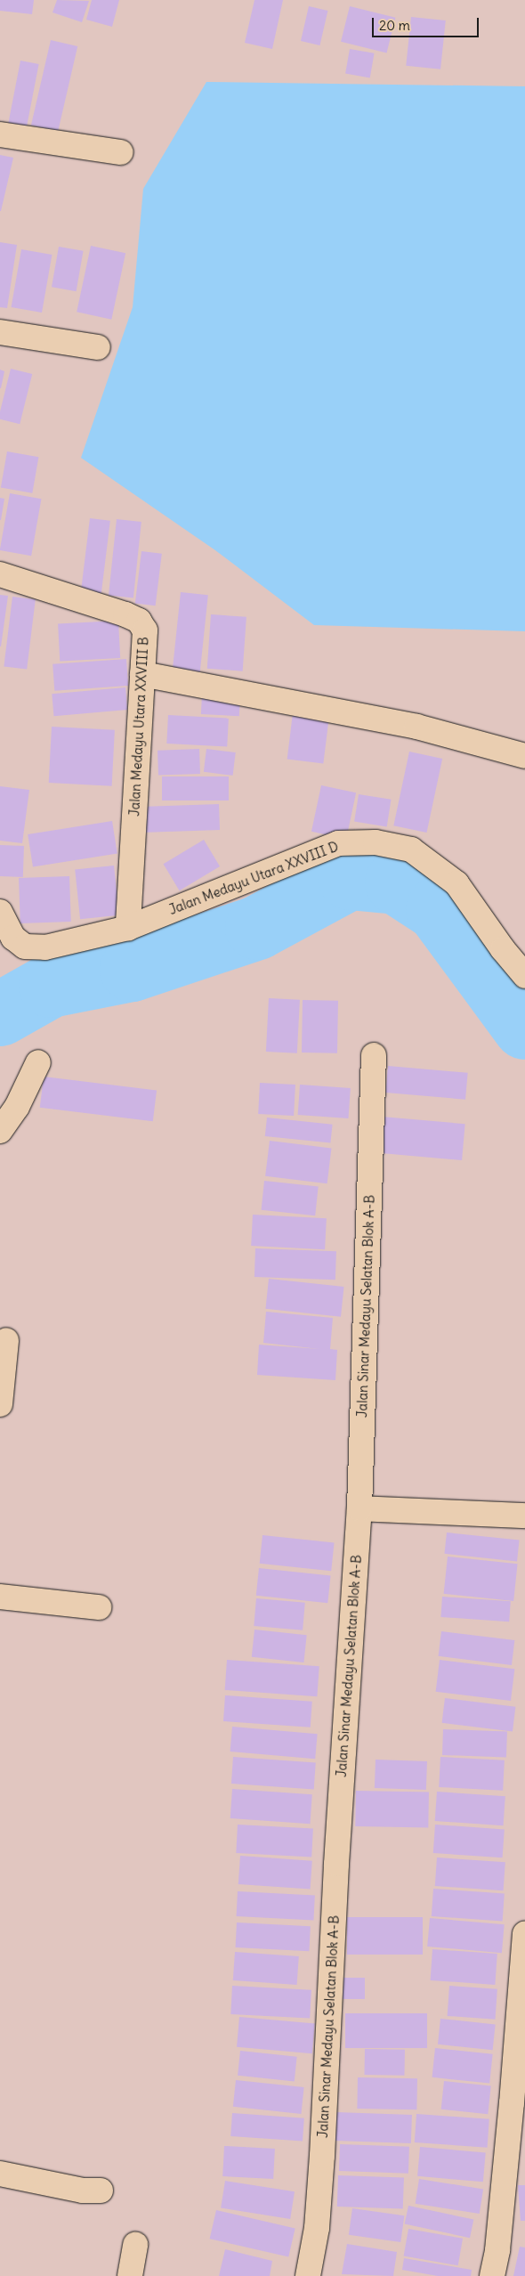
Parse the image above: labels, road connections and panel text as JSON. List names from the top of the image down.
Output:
{
  "streets": {
    "street": ["Jalan Medayu Utara XXVIII B", "Jalan Medayu Utara XXVIII D", "Jalan Sinar Medayu Selatan Blok A-B"]
  },
  "crossings": [
    ["Jalan Medayu Utara XXVIII B", "Jalan Medayu Utara XXVIII D"]
  ],
  "scale_bar": "20 m"
}
